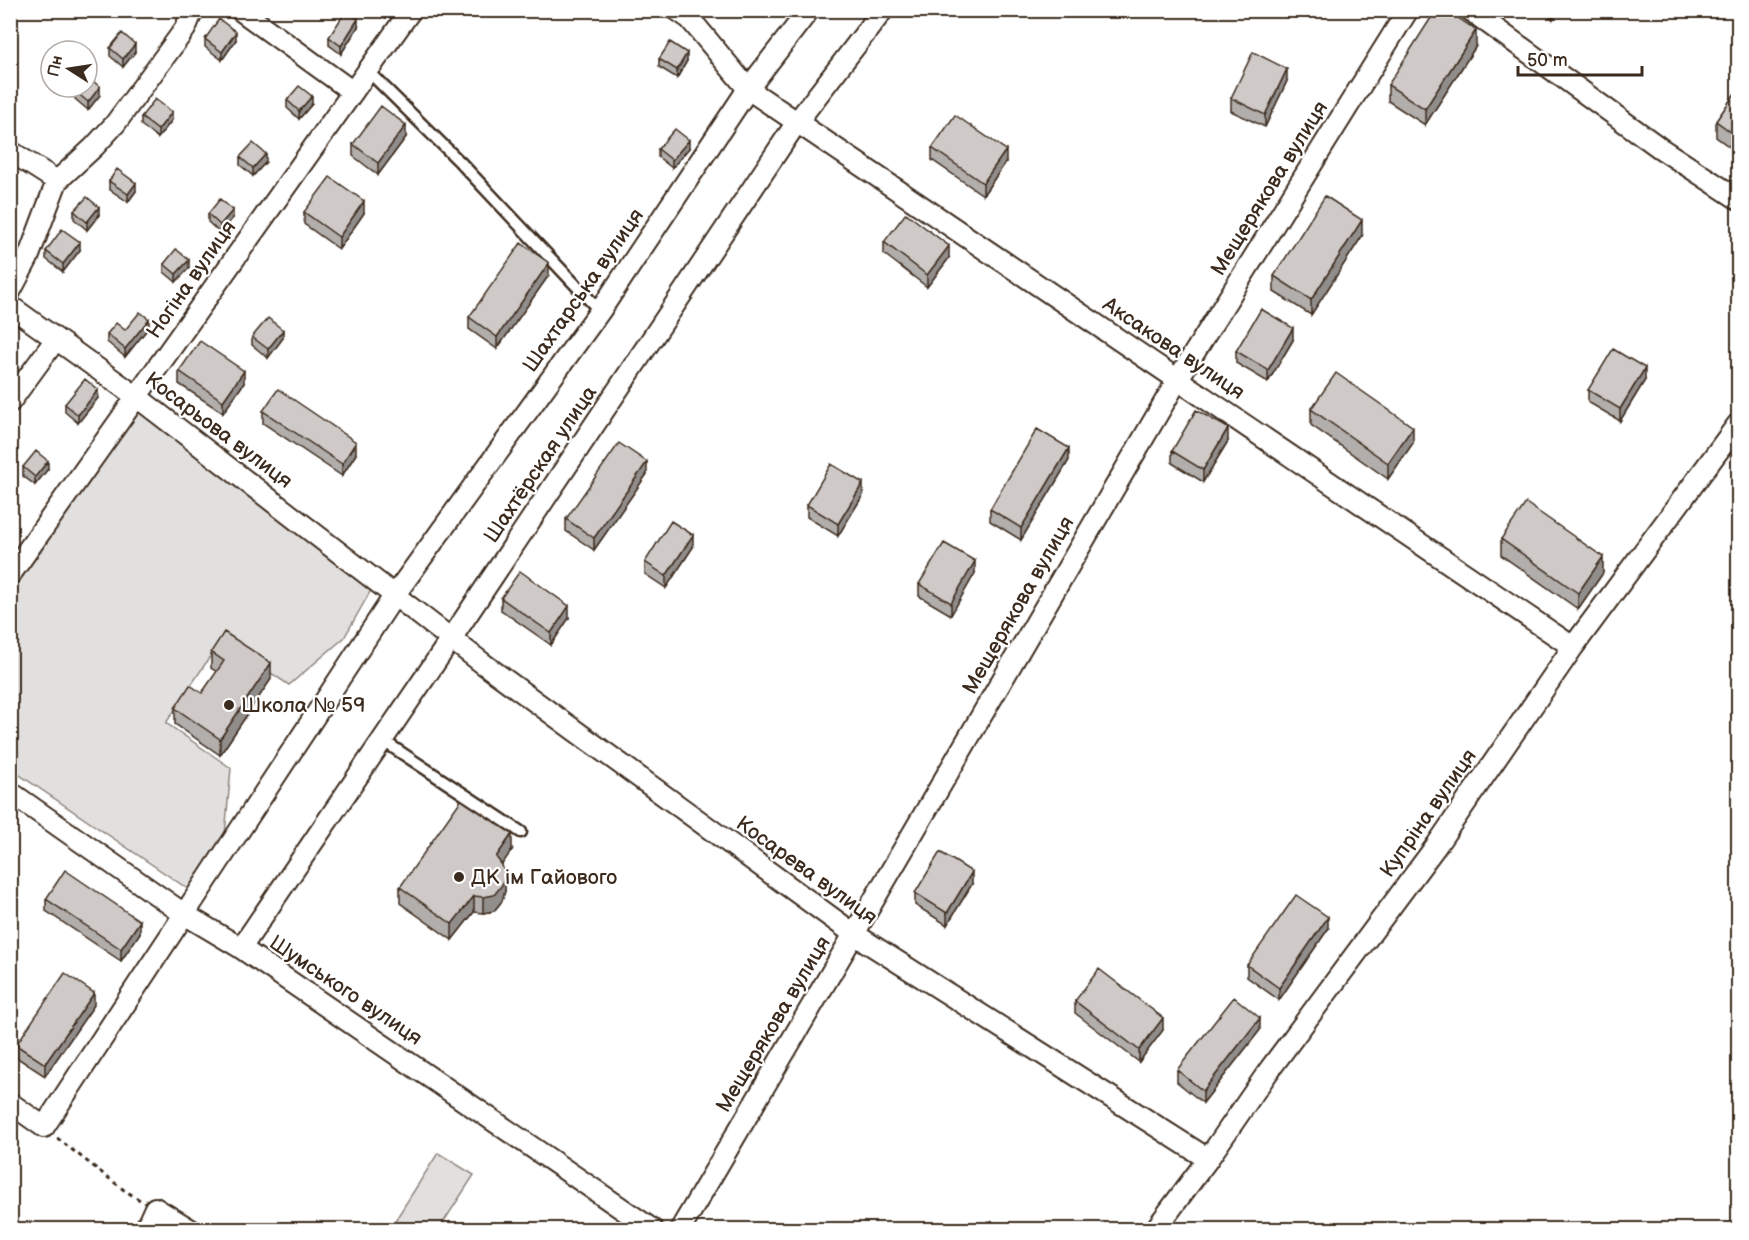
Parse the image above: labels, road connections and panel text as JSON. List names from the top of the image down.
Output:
{
  "streets": {
    "street": [
      "Мещерякова вулиця",
      "Ногіна вулиця",
      "Шахтарська вулиця",
      "Аксакова вулиця",
      "Косарьова вулиця",
      "Шахтёрская улица",
      "Купріна вулиця",
      "Косарева вулиця",
      "Шумського вулиця"
    ]
  },
  "crossings": [
    ["Мещерякова вулиця", "Аксакова вулиця"],
    ["Мещерякова вулиця", "Косарева вулиця"],
    ["Ногіна вулиця", "Косарьова вулиця"],
    ["Шахтарська вулиця", "Аксакова вулиця"],
    ["Шахтарська вулиця", "Косарьова вулиця"],
    ["Шахтарська вулиця", "Косарева вулиця"],
    ["Шахтарська вулиця", "Шумського вулиця"],
    ["Аксакова вулиця", "Шахтёрская улица"],
    ["Аксакова вулиця", "Купріна вулиця"],
    ["Косарьова вулиця", "Косарева вулиця"],
    ["Шахтёрская улица", "Косарева вулиця"],
    ["Шахтёрская улица", "Шумського вулиця"],
    ["Купріна вулиця", "Косарева вулиця"]
  ],
  "places": ["Школа № 59", "ДК ім Гайового"],
  "scale_bar": "50 m",
  "north": "left"
}
